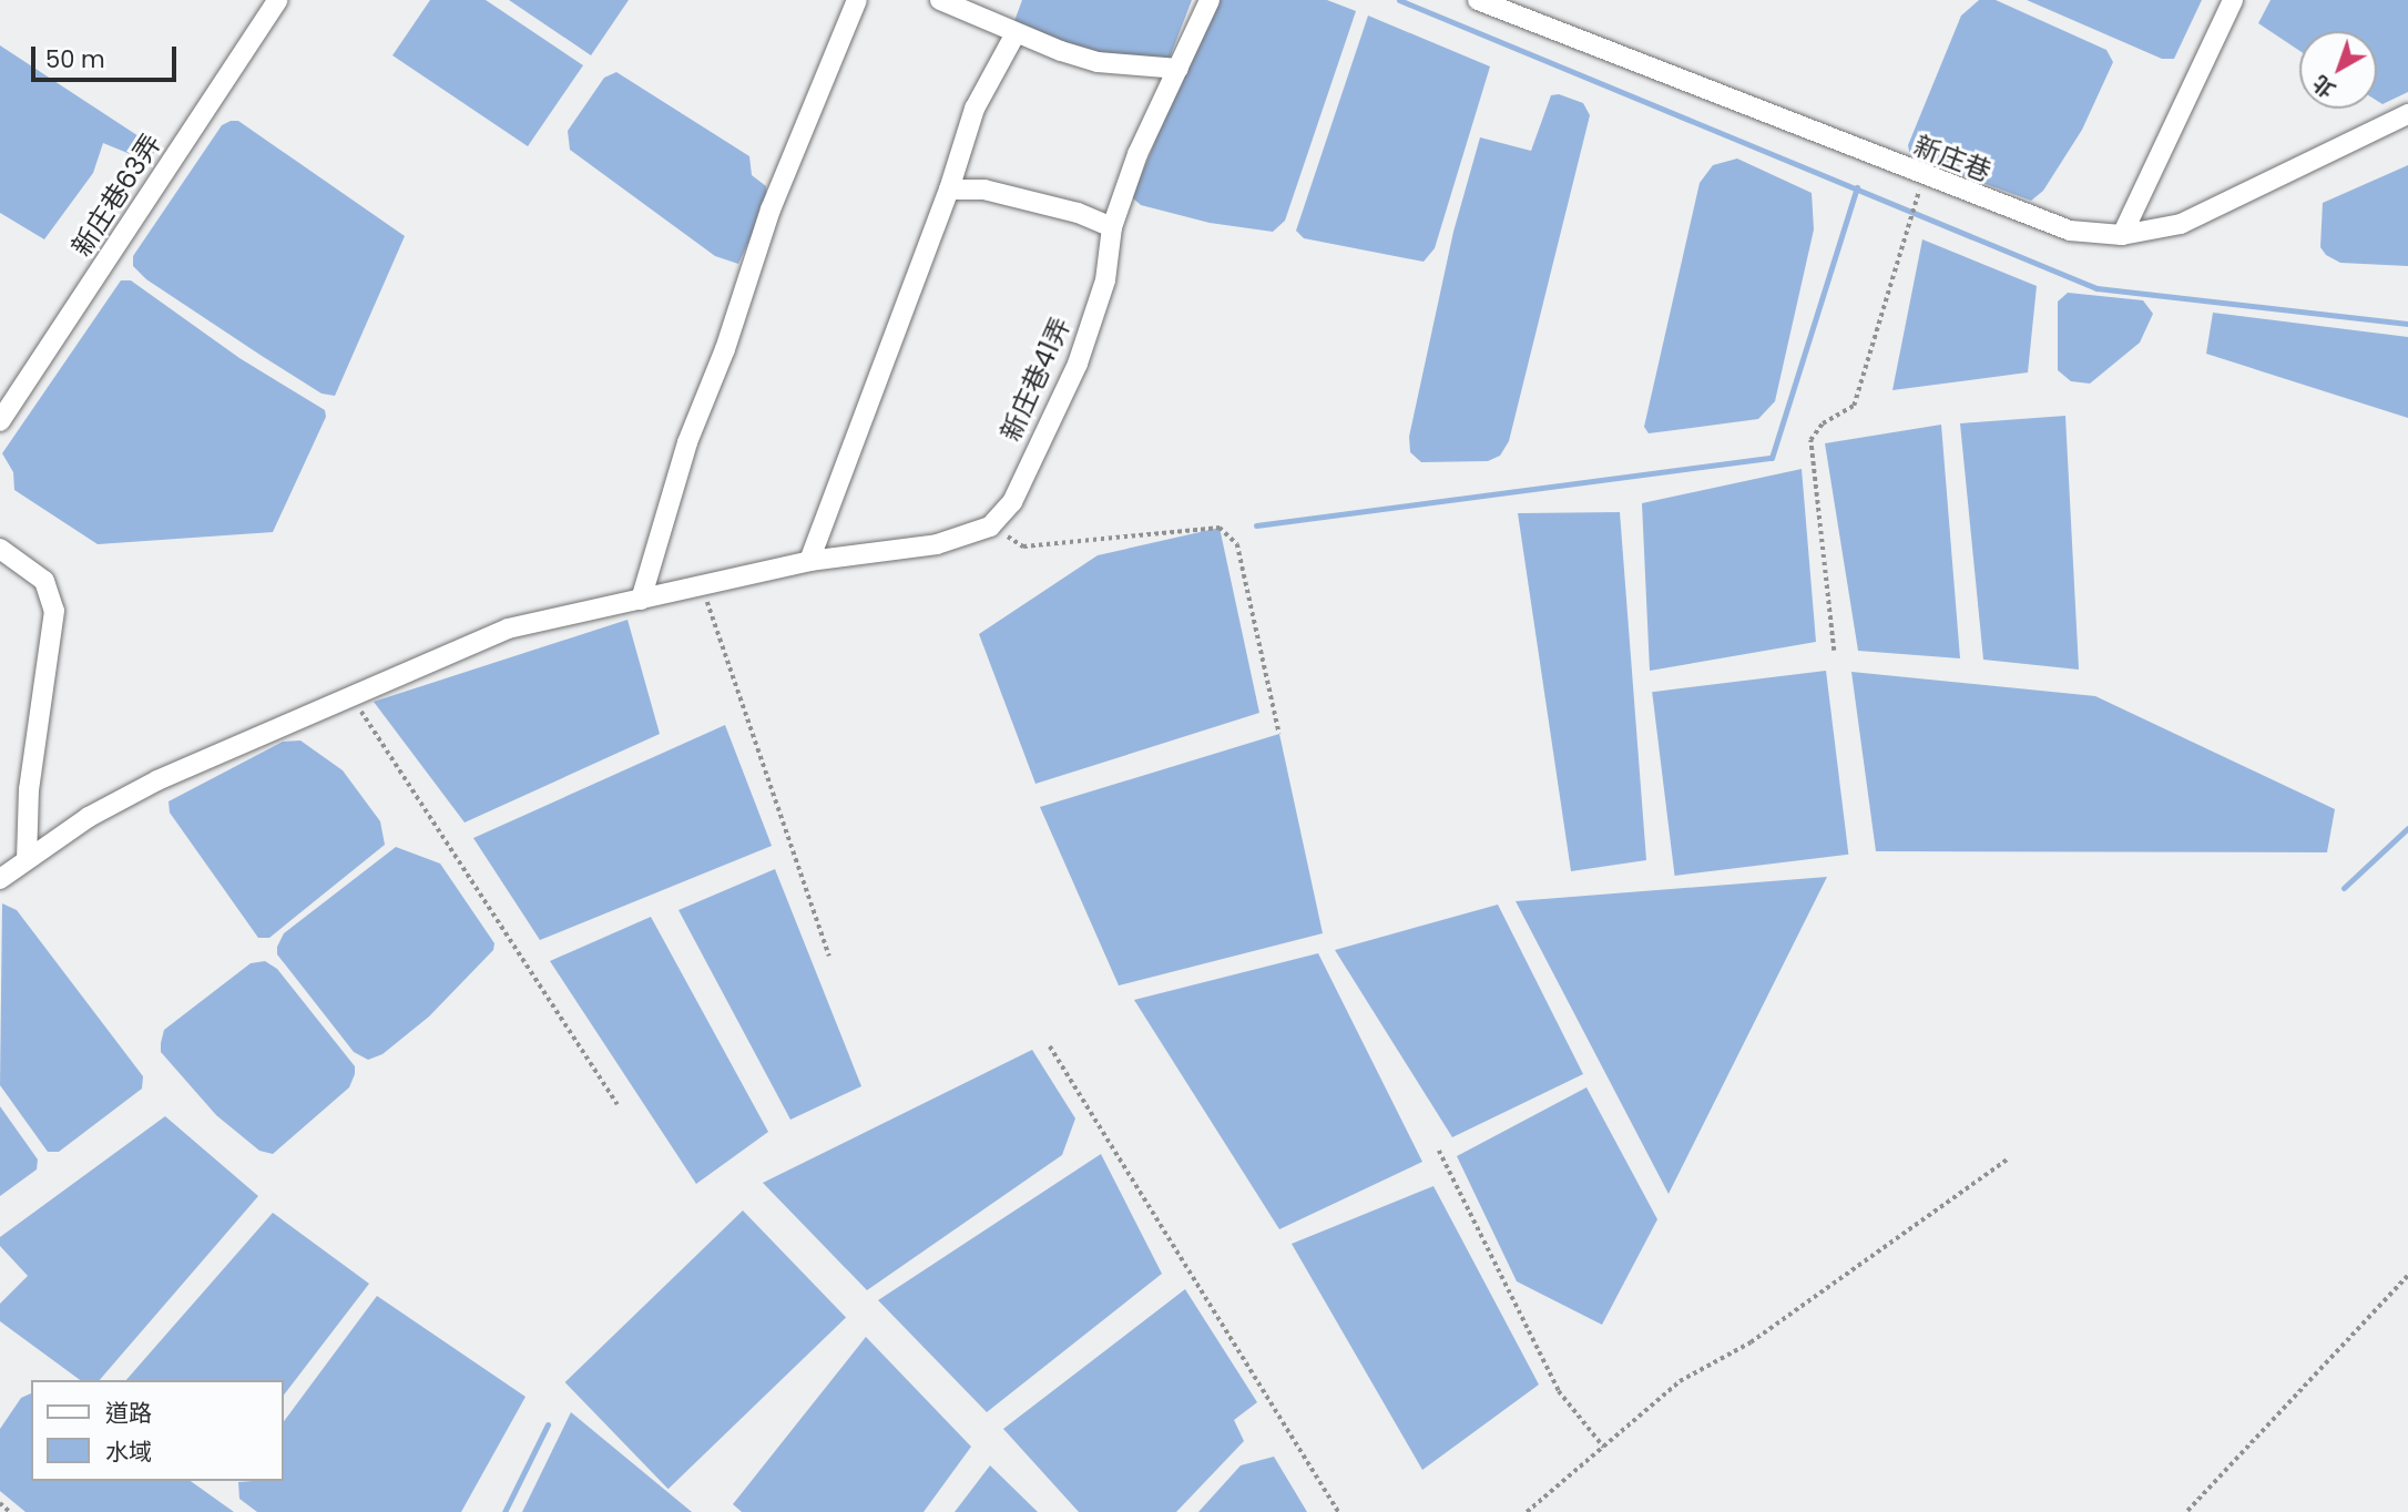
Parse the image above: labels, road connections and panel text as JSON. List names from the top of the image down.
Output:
{
  "streets": {
    "street": ["新庄巷", "新庄巷63弄", "新庄巷41弄"]
  },
  "legend": ["道路", "水域"],
  "scale_bar": "50 m",
  "north": "bottom left"
}
